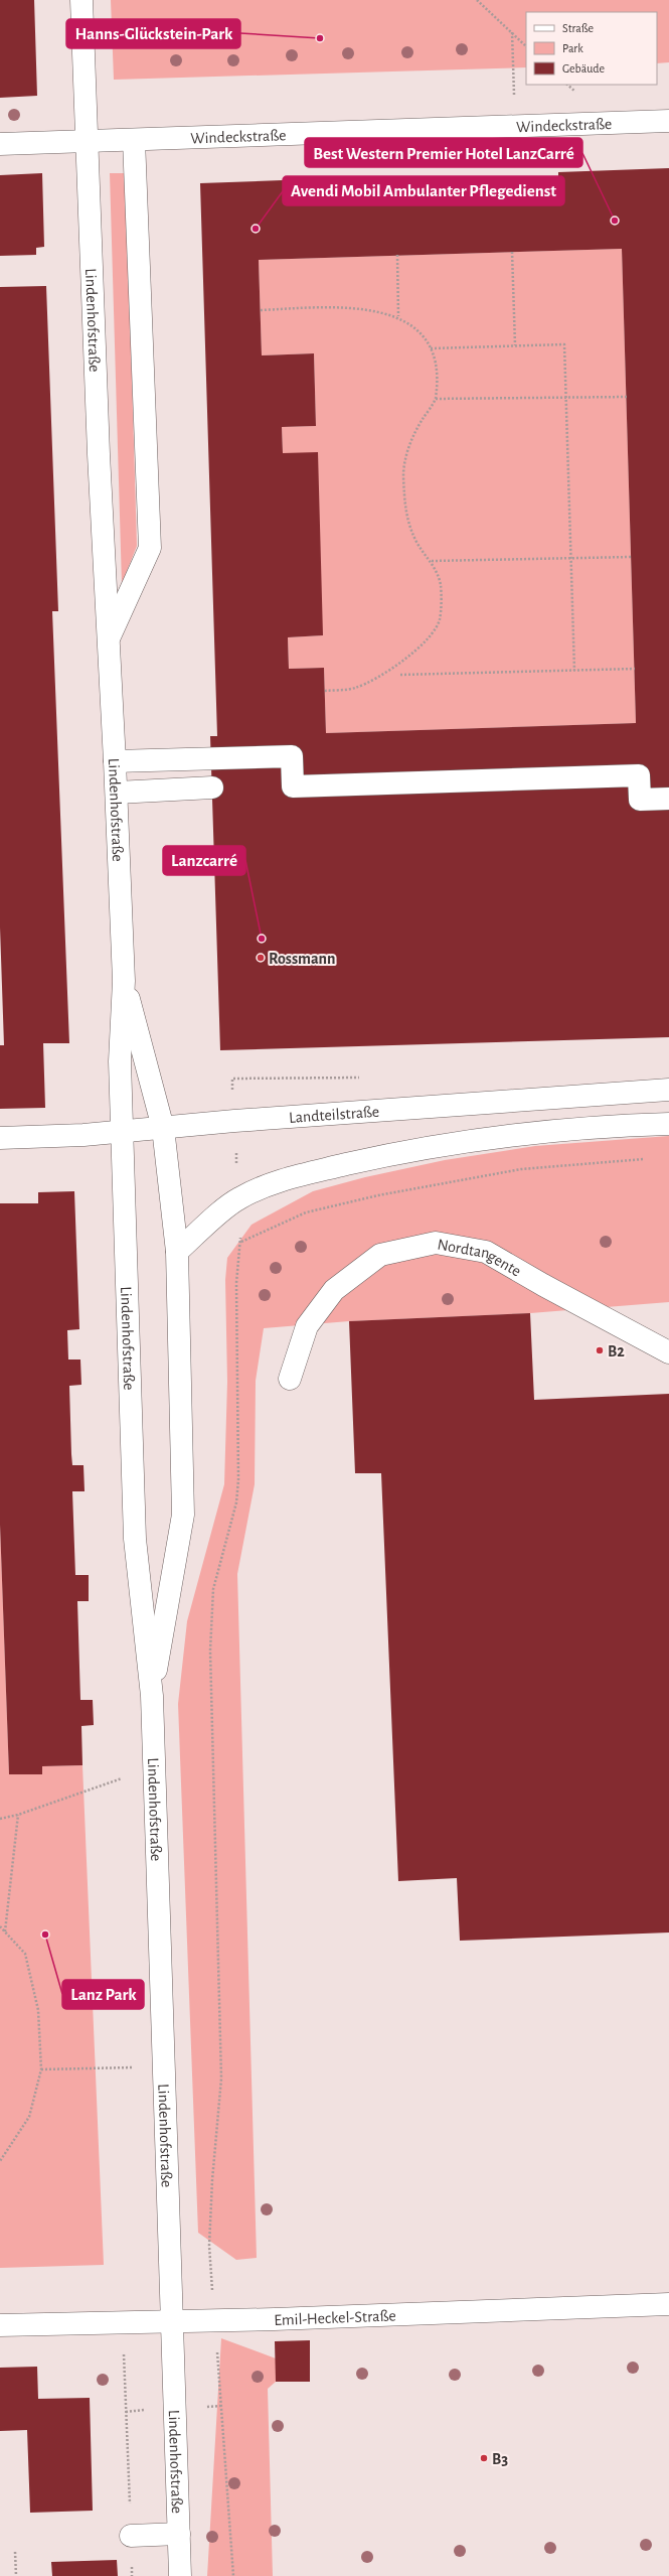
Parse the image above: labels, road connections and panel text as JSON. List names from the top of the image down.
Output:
{
  "streets": {
    "street": [
      "Windeckstraße",
      "Lindenhofstraße",
      "Landteilstraße",
      "Nordtangente",
      "Emil-Heckel-Straße"
    ]
  },
  "crossings": [
    ["Windeckstraße", "Lindenhofstraße"],
    ["Lindenhofstraße", "Landteilstraße"],
    ["Lindenhofstraße", "Emil-Heckel-Straße"]
  ],
  "places": [
    "Hanns-Glückstein-Park",
    "Best Western Premier Hotel LanzCarré",
    "Avendi Mobil Ambulanter Pflegedienst",
    "Lanzcarré",
    "Rossmann",
    "B2",
    "Lanz Park",
    "B3"
  ],
  "legend": ["Straße", "Park", "Gebäude"]
}
